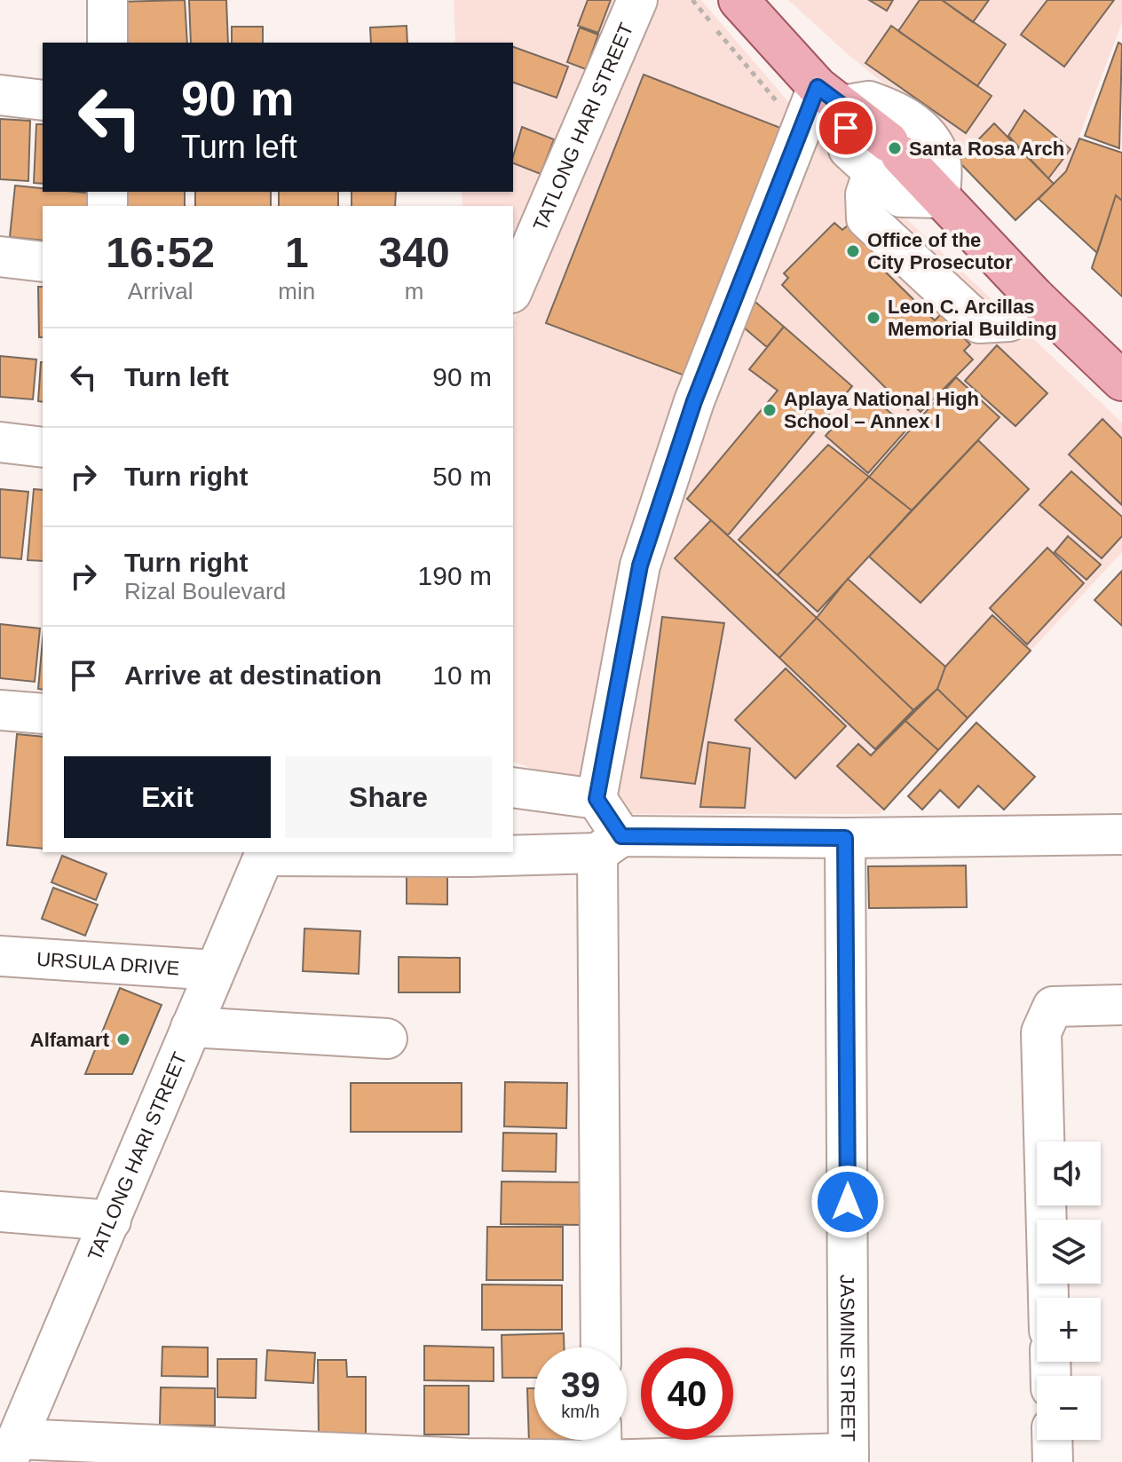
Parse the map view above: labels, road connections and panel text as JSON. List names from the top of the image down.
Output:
{
  "streets": {
    "street": ["TATLONG HARI STREET", "URSULA DRIVE", "JASMINE STREET"]
  },
  "crossings": [
    ["TATLONG HARI STREET", "URSULA DRIVE"]
  ],
  "places": [
    "Santa Rosa Arch",
    "Office of the City Prosecutor",
    "Leon C. Arcillas Memorial Building",
    "Aplaya National High School – Annex I",
    "Alfamart"
  ],
  "page": {
    "turn": ["90 m", "Turn left"],
    "eta": [
      "16:52",
      "Arrival",
      "1",
      "min",
      "340",
      "m"
    ],
    "list": [
      {
        "name": "Turn left",
        "value": "90 m"
      },
      {
        "name": "Turn right",
        "value": "50 m"
      },
      {
        "name": "Turn right",
        "note": "Rizal Boulevard",
        "value": "190 m"
      },
      {
        "name": "Arrive at destination",
        "value": "10 m"
      }
    ],
    "buttons": ["Exit", "Share"],
    "map_buttons": ["+", "−"],
    "speed": "39 km/h",
    "limit": "40"
  }
}
